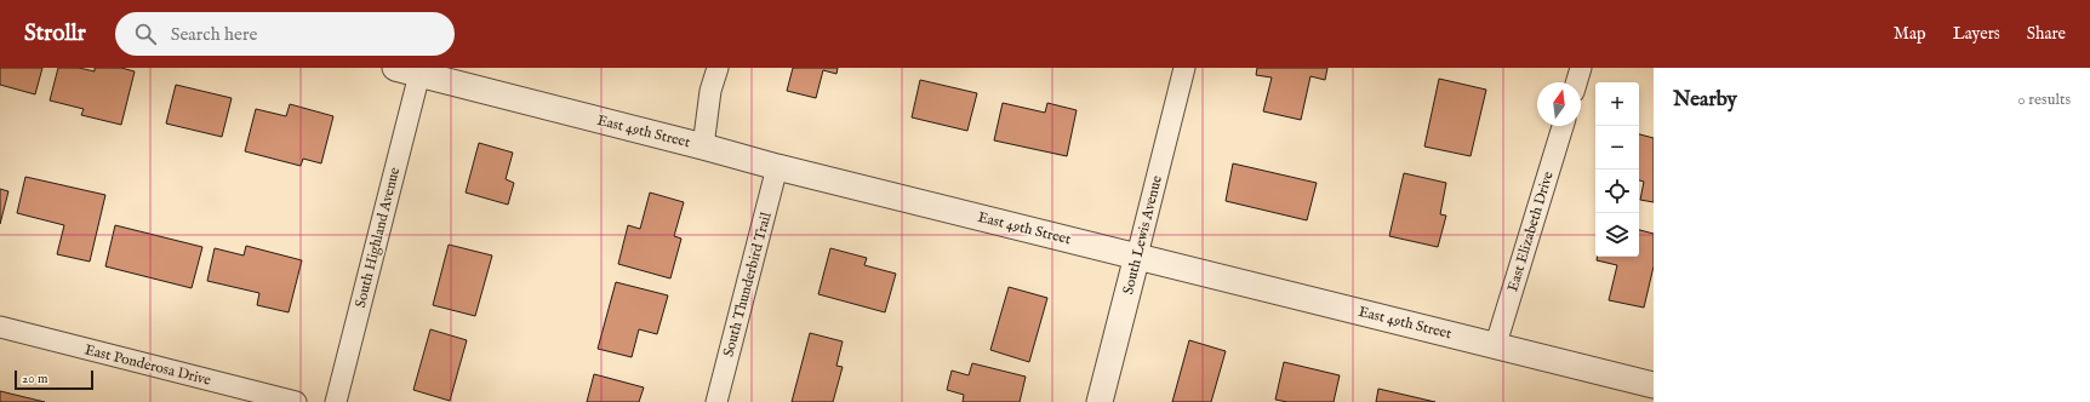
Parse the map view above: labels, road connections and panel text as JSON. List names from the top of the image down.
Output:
{
  "streets": {
    "street": [
      "East 49th Street",
      "East Elizabeth Drive",
      "South Lewis Avenue",
      "South Highland Avenue",
      "South Thunderbird Trail",
      "East Ponderosa Drive"
    ]
  },
  "crossings": [
    ["East 49th Street", "East Elizabeth Drive"],
    ["East 49th Street", "South Lewis Avenue"],
    ["East 49th Street", "South Highland Avenue"],
    ["East 49th Street", "South Thunderbird Trail"]
  ],
  "scale_bar": "20 m",
  "north": "top",
  "page": {
    "header": "Strollr",
    "search": "Search here",
    "nav": ["Map", "Layers", "Share"],
    "heading": ["Nearby", "0 results"],
    "map_buttons": ["+", "−"],
    "scale": "20 m"
  }
}
